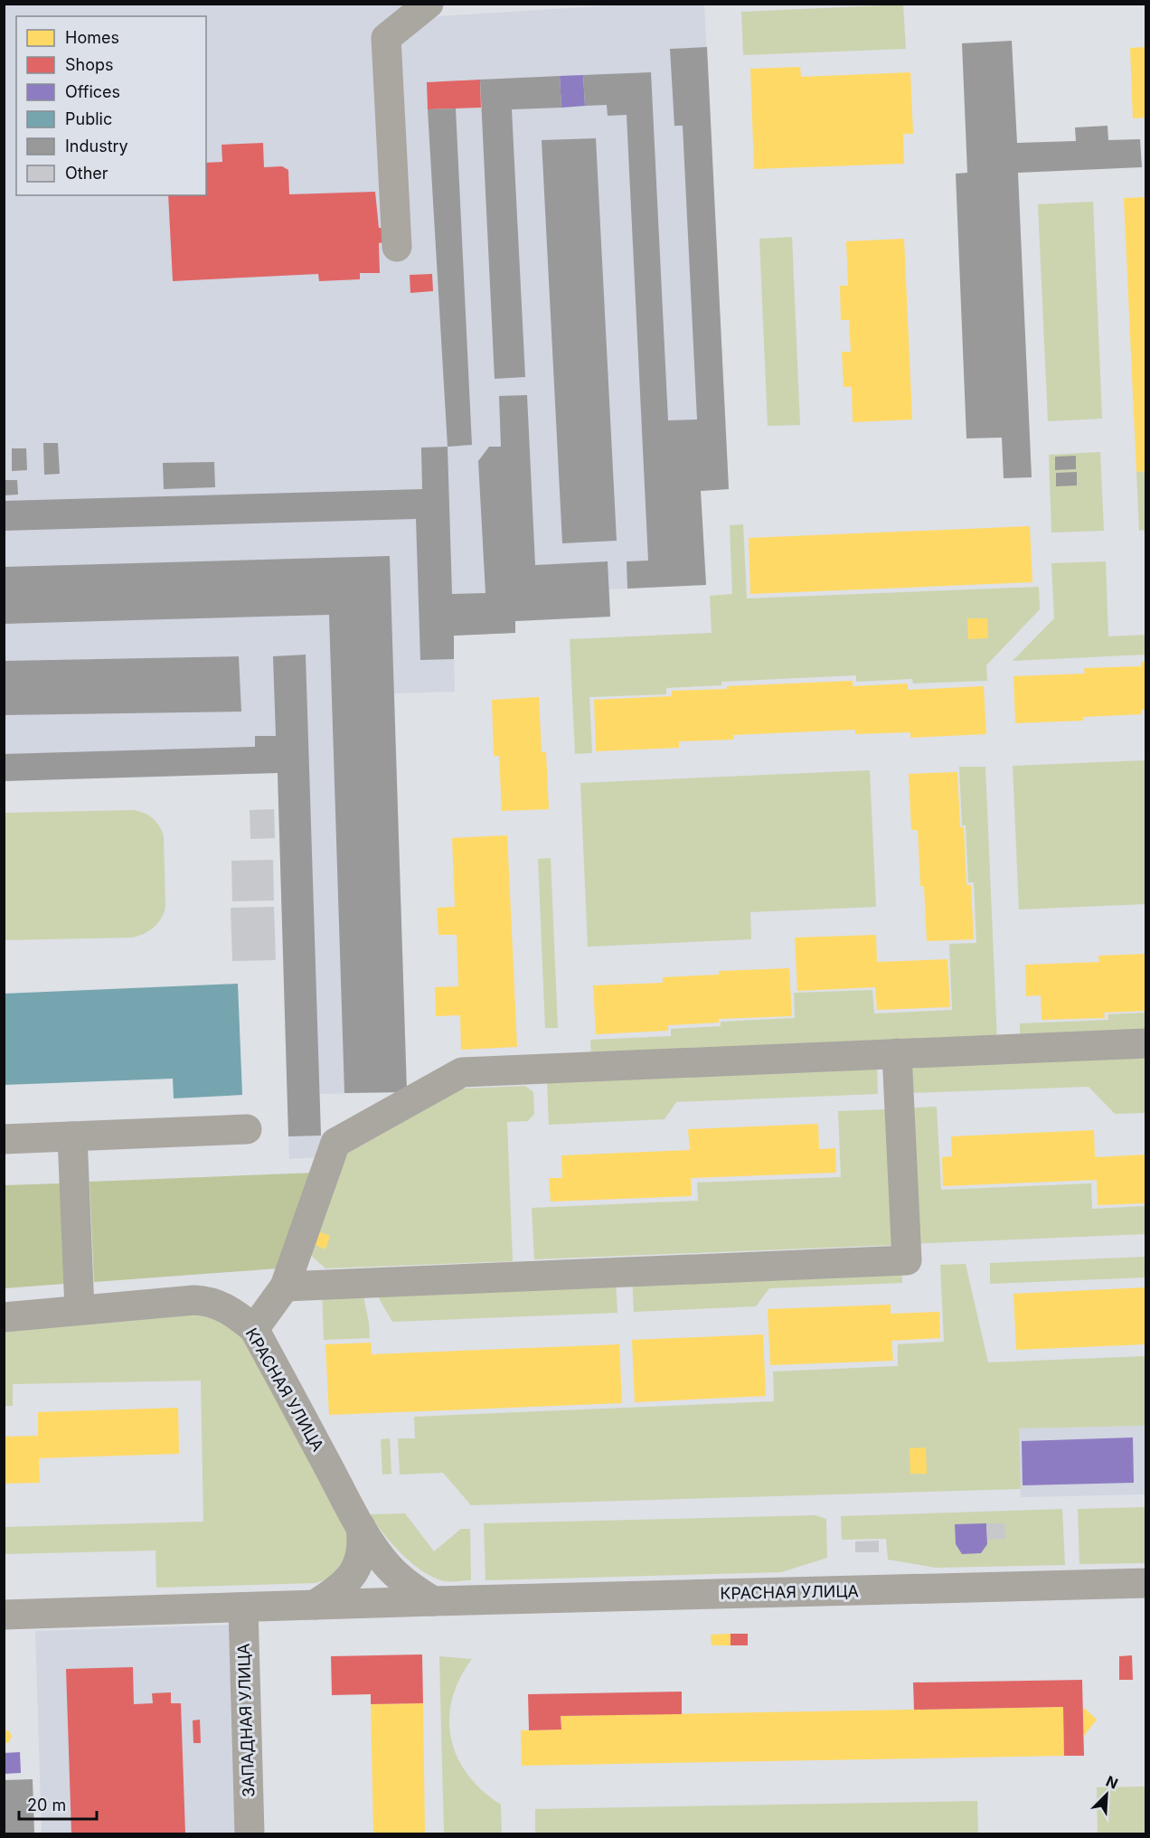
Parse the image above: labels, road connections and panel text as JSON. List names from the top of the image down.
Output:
{
  "streets": {
    "street": ["КРАСНАЯ УЛИЦА", "ЗАПАДНАЯ УЛИЦА"]
  },
  "crossings": [
    ["КРАСНАЯ УЛИЦА", "ЗАПАДНАЯ УЛИЦА"]
  ],
  "legend": [
    "Homes",
    "Shops",
    "Offices",
    "Public",
    "Industry",
    "Other"
  ],
  "scale_bar": "20 m",
  "north": "top right"
}
